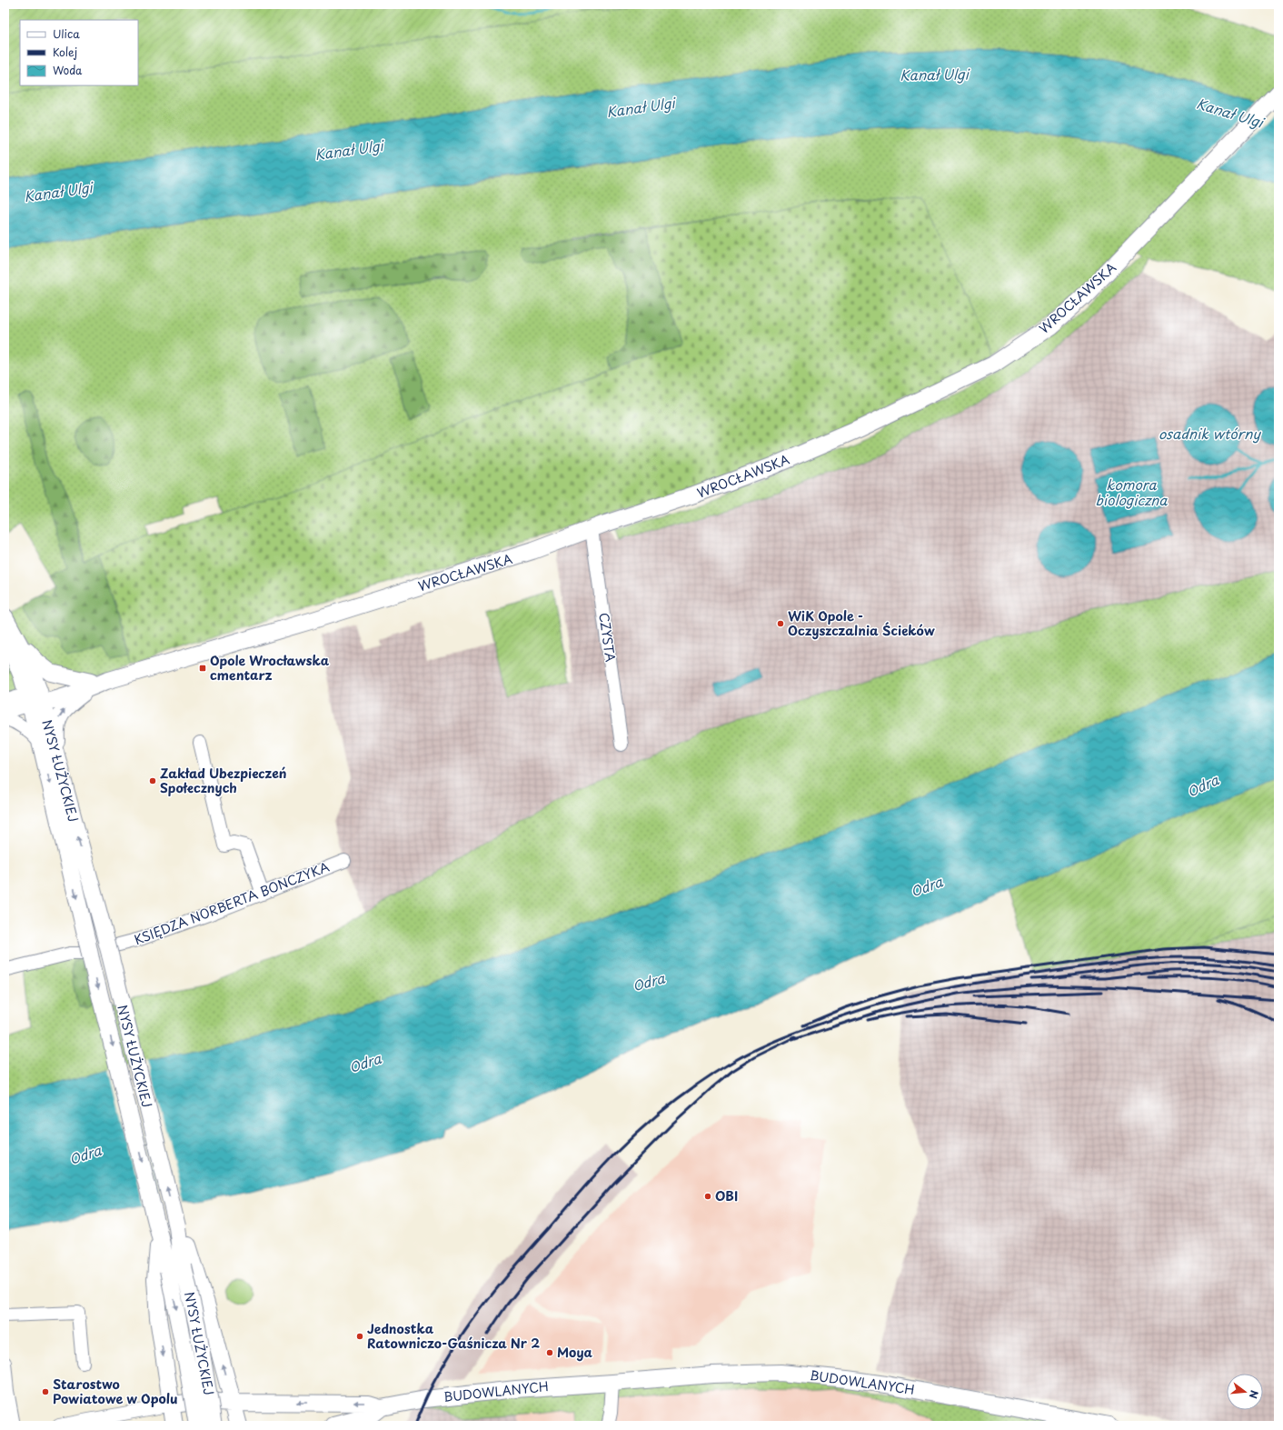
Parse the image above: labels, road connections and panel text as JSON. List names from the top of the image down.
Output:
{
  "streets": {
    "main road": ["WROCŁAWSKA", "NYSY ŁUŻYCKIEJ", "BUDOWLANYCH"],
    "street": ["CZYSTA", "KSIĘDZA NORBERTA BONCZYKA"]
  },
  "crossings": [
    ["WROCŁAWSKA", "CZYSTA"],
    ["WROCŁAWSKA", "NYSY ŁUŻYCKIEJ"],
    ["NYSY ŁUŻYCKIEJ", "KSIĘDZA NORBERTA BONCZYKA"]
  ],
  "water": [
    "Kanał Ulgi",
    "osadnik wtórny",
    "komora biologiczna",
    "Odra"
  ],
  "places": {
    "other": [
      "WiK Opole - Oczyszczalnia Ścieków",
      "Zakład Ubezpieczeń Społecznych",
      "OBI",
      "Jednostka Ratowniczo-Gaśnicza Nr 2",
      "Moya",
      "Starostwo Powiatowe w Opolu"
    ],
    "transit": ["Opole Wrocławska cmentarz"]
  },
  "legend": ["Ulica", "Kolej", "Woda"],
  "north": "right"
}
